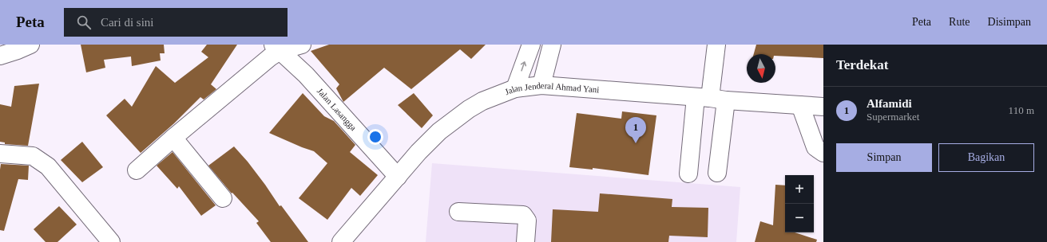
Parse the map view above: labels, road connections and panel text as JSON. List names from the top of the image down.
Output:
{
  "streets": {
    "main road": ["Jalan Jenderal Ahmad Yani", "Jalan Lasangga"]
  },
  "crossings": [
    ["Jalan Jenderal Ahmad Yani", "Jalan Lasangga"]
  ],
  "north": "bottom",
  "page": {
    "header": "Peta",
    "search": "Cari di sini",
    "nav": ["Peta", "Rute", "Disimpan"],
    "heading": "Terdekat",
    "list": [
      {
        "mark": "1",
        "name": "Alfamidi",
        "note": "Supermarket",
        "value": "110 m"
      }
    ],
    "pins": "1",
    "buttons": ["Simpan", "Bagikan"],
    "map_buttons": ["+", "−"]
  }
}
